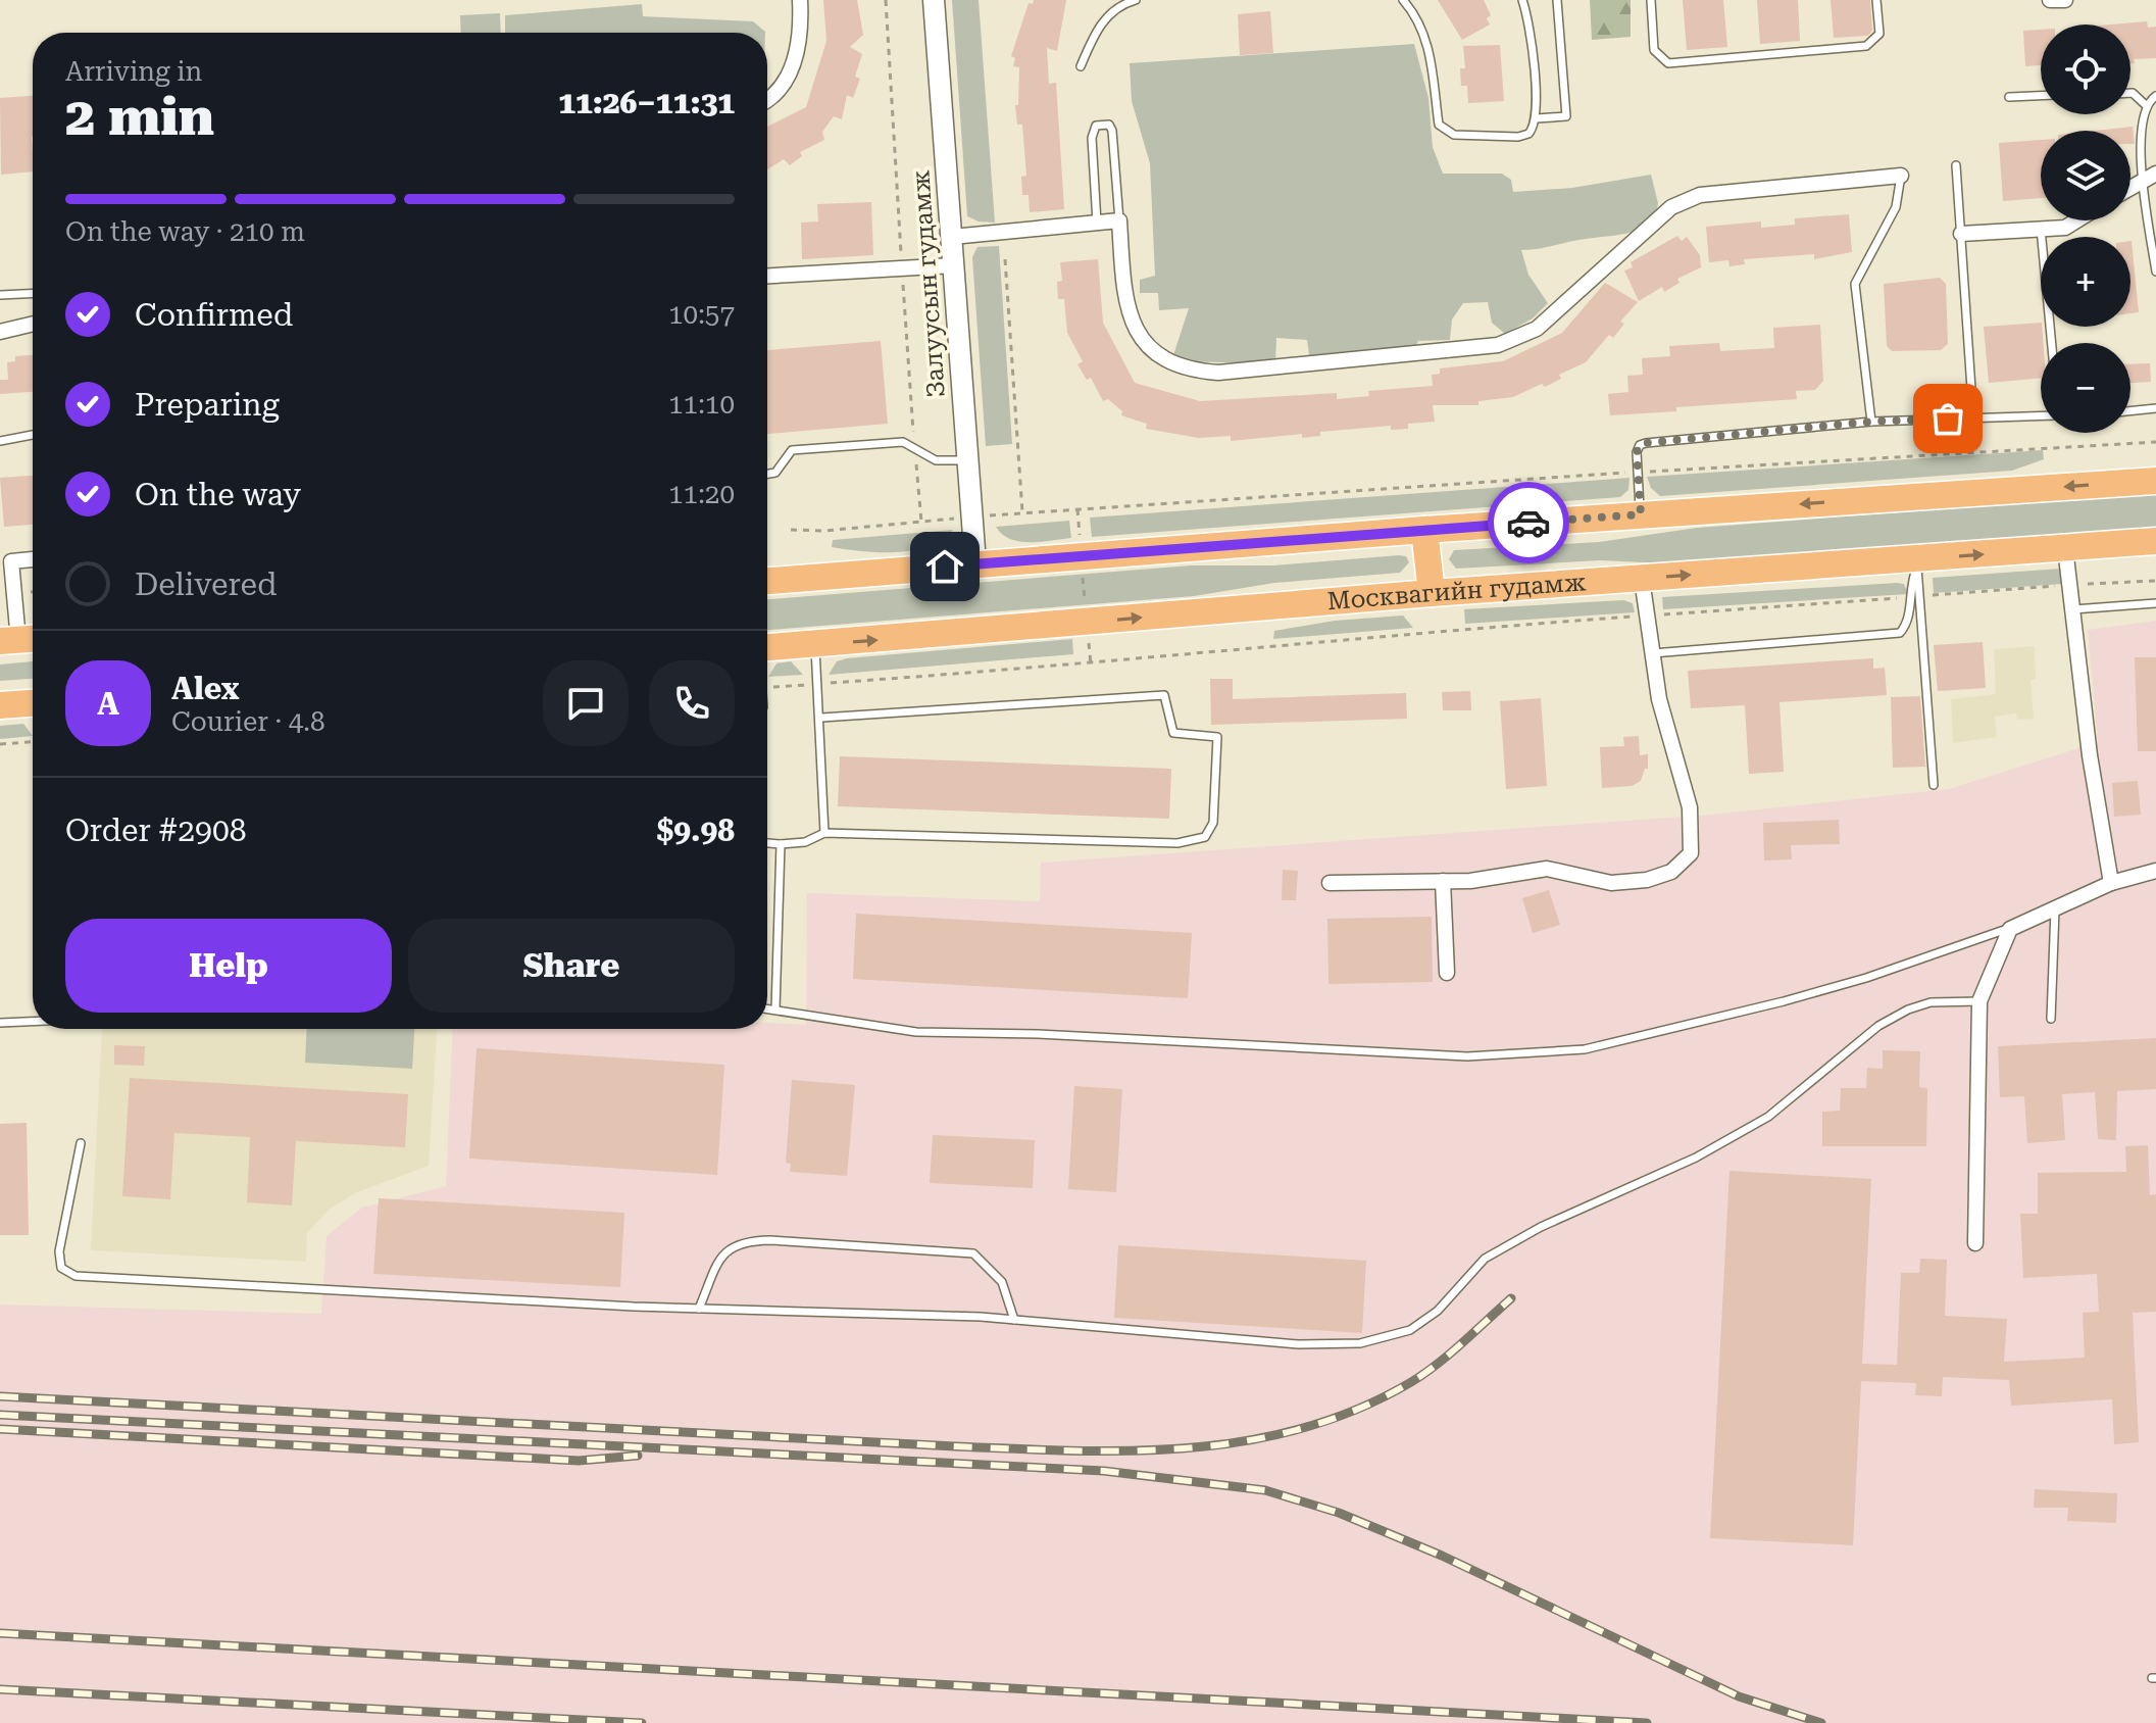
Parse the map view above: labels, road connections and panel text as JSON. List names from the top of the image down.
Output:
{
  "streets": {
    "highway": ["Москвагийн гудамж"],
    "street": ["Залуусын гудамж"]
  },
  "page": {
    "map_buttons": ["+", "−"],
    "heading": ["2 min", "Arriving in", "11:26–11:31"],
    "panel": [
      "Alex",
      "Courier · 4.8",
      "Order #2908",
      "$9.98"
    ],
    "bar": "On the way · 210 m",
    "list": [
      ["Confirmed", "10:57"],
      ["Preparing", "11:10"],
      ["On the way", "11:20"],
      "Delivered"
    ],
    "round": "A",
    "buttons": ["Help", "Share"]
  }
}
